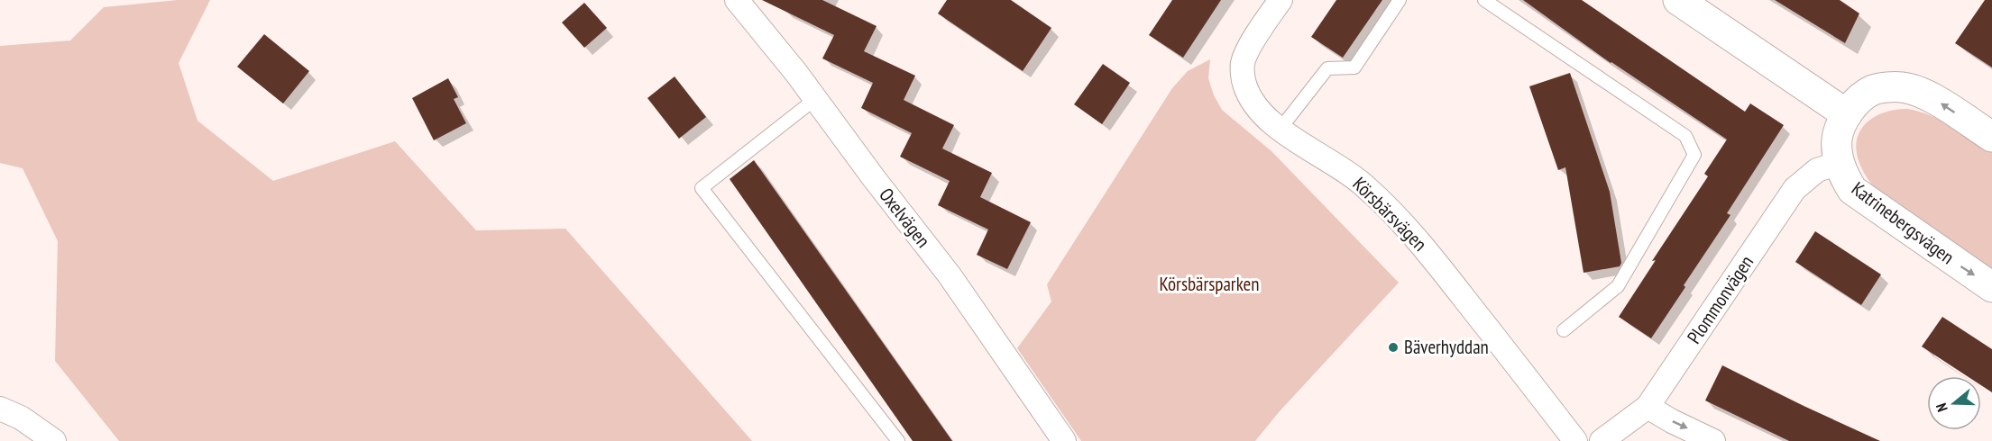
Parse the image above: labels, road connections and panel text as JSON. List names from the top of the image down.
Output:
{
  "streets": {
    "street": [
      "Körsbärsvägen",
      "Oxelvägen",
      "Katrinebergsvägen",
      "Plommonvägen"
    ]
  },
  "crossings": [
    ["Katrinebergsvägen", "Plommonvägen"]
  ],
  "parks": ["Körsbärsparken"],
  "places": ["Bäverhyddan"],
  "north": "left"
}
